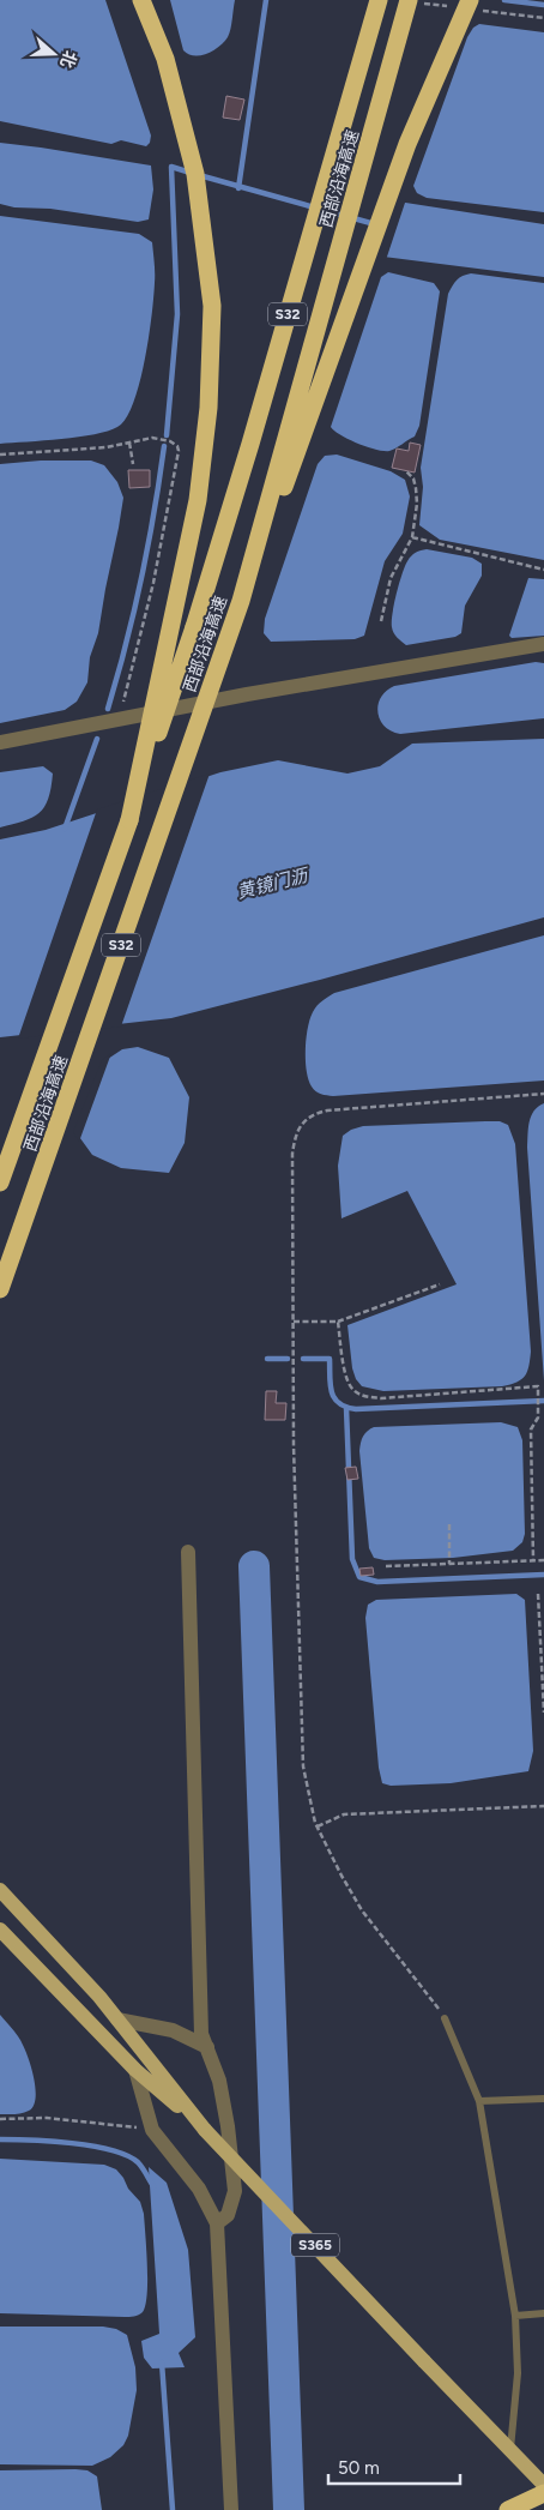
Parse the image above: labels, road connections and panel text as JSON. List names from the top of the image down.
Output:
{
  "streets": {
    "highway": ["西部沿海高速", "S32"],
    "main road": ["S365"]
  },
  "water": ["黄镜门沥"],
  "scale_bar": "50 m",
  "north": "right"
}
